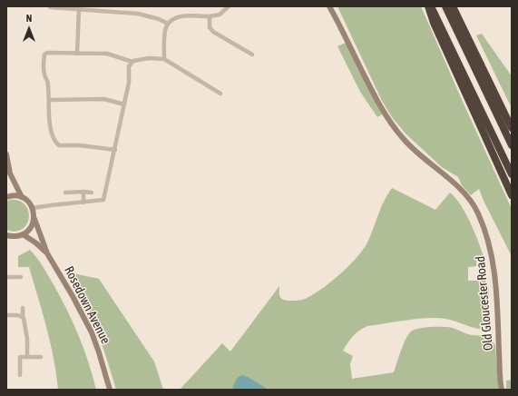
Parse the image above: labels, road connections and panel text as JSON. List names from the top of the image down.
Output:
{
  "streets": {
    "main road": ["Old Gloucester Road", "Rosedown Avenue"]
  },
  "north": "top"
}
